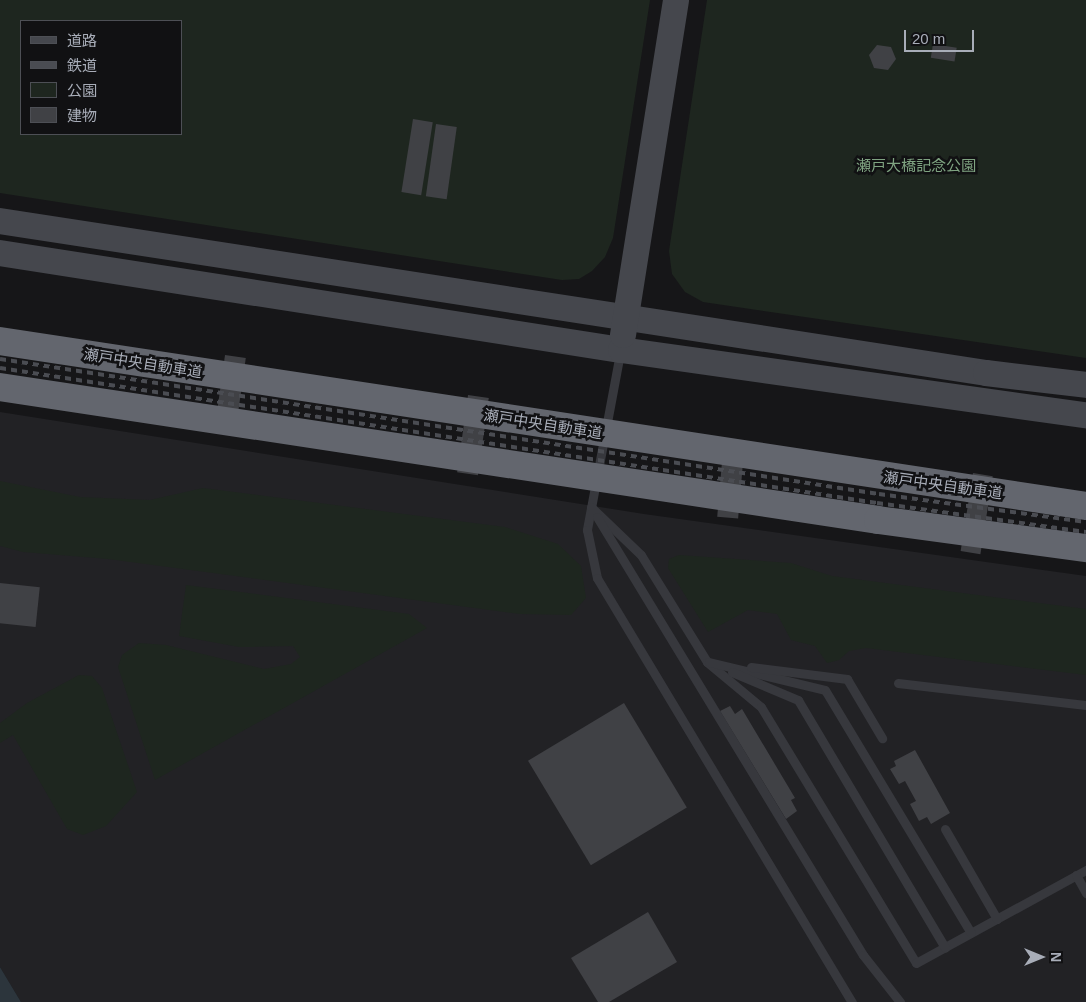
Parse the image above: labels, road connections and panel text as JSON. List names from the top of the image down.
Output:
{
  "streets": {
    "highway": ["瀬戸中央自動車道"]
  },
  "parks": ["瀬戸大橋記念公園"],
  "legend": [
    "道路",
    "鉄道",
    "公園",
    "建物"
  ],
  "scale_bar": "20 m",
  "north": "right"
}
